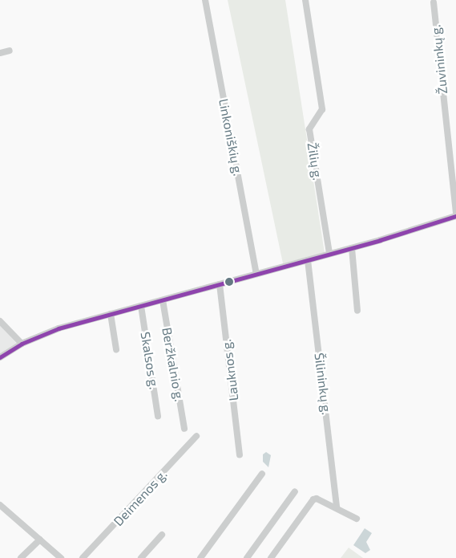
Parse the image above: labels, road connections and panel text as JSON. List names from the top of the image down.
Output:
{
  "streets": {
    "street": [
      "Žuvininkų g.",
      "Linkoniškių g.",
      "Žilių g.",
      "Skalsos g.",
      "Beržkalnio g.",
      "Lauknos g.",
      "Šilininkų g.",
      "Deimenos g."
    ]
  }
}
